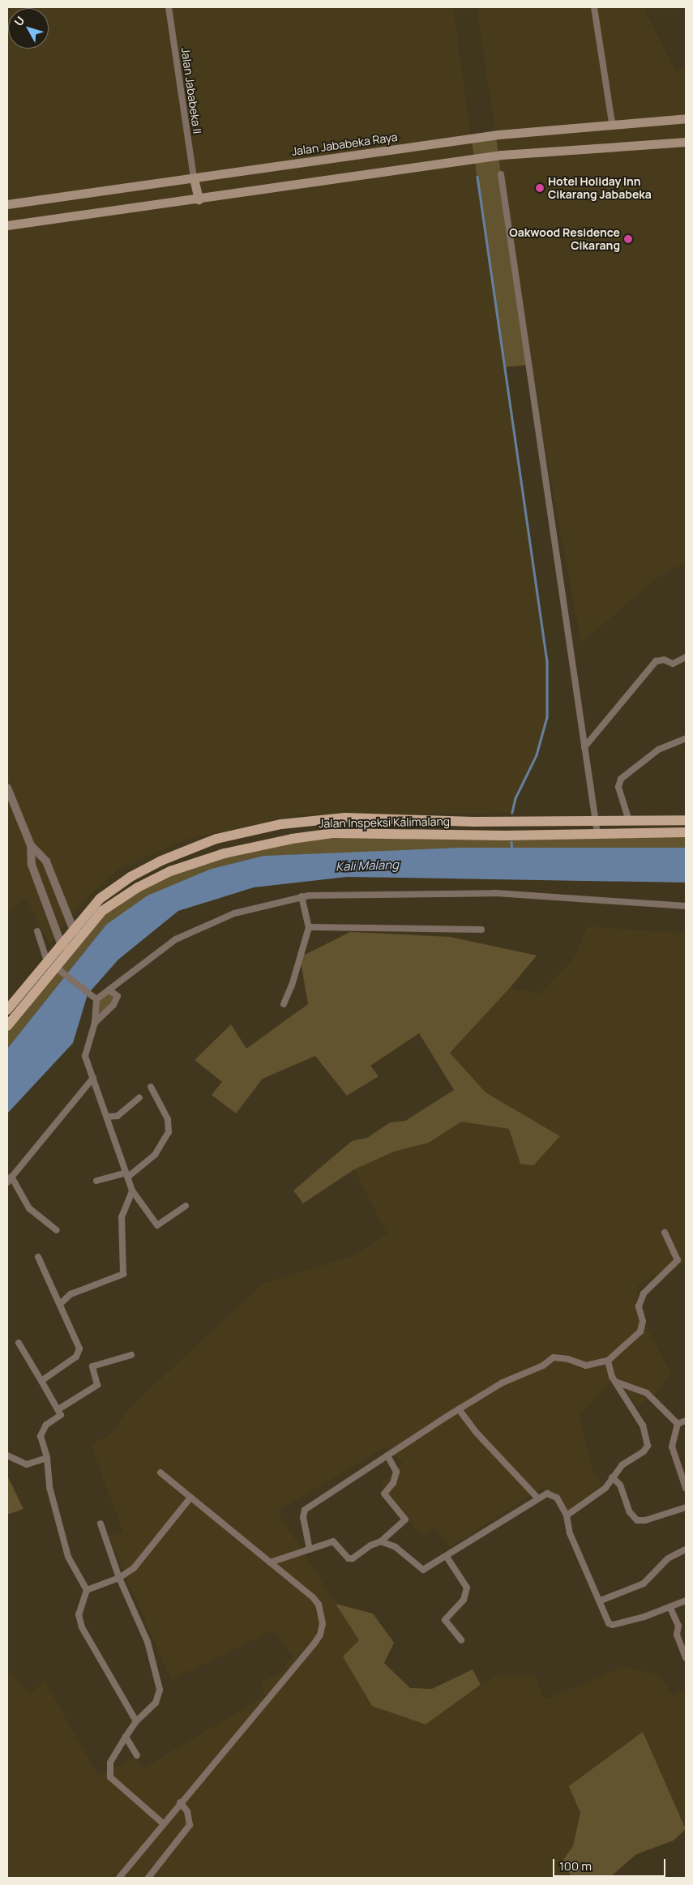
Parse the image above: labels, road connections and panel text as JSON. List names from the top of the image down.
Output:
{
  "streets": {
    "main road": ["Jalan Jababeka Raya", "Jalan Inspeksi Kalimalang"],
    "street": ["Jalan Jababeka II"]
  },
  "crossings": [
    ["Jalan Jababeka II", "Jalan Jababeka Raya"]
  ],
  "water": ["Kali Malang"],
  "places": ["Hotel Holiday Inn Cikarang Jababeka", "Oakwood Residence Cikarang"],
  "scale_bar": "100 m",
  "north": "top left"
}
